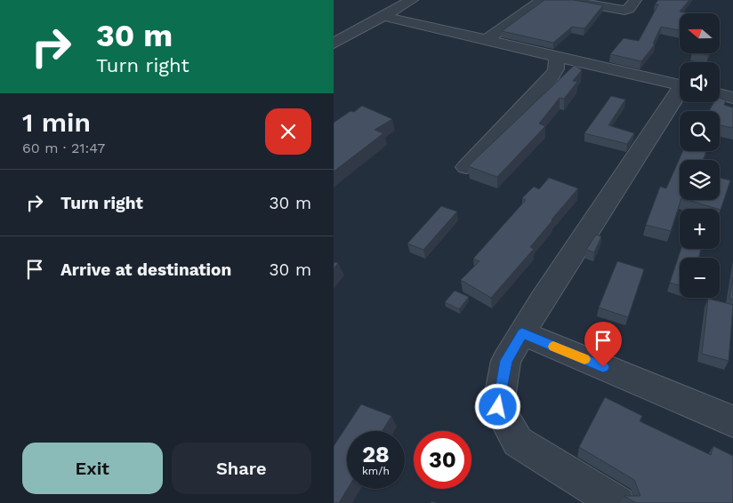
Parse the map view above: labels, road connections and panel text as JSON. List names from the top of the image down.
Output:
{
  "north": "left",
  "page": {
    "turn": ["30 m", "Turn right"],
    "map_buttons": ["+", "−"],
    "heading": ["1 min", "60 m · 21:47"],
    "list": [
      {
        "name": "Turn right",
        "value": "30 m"
      },
      {
        "name": "Arrive at destination",
        "value": "30 m"
      }
    ],
    "speed": "28 km/h",
    "limit": "30",
    "buttons": ["Exit", "Share"]
  }
}
